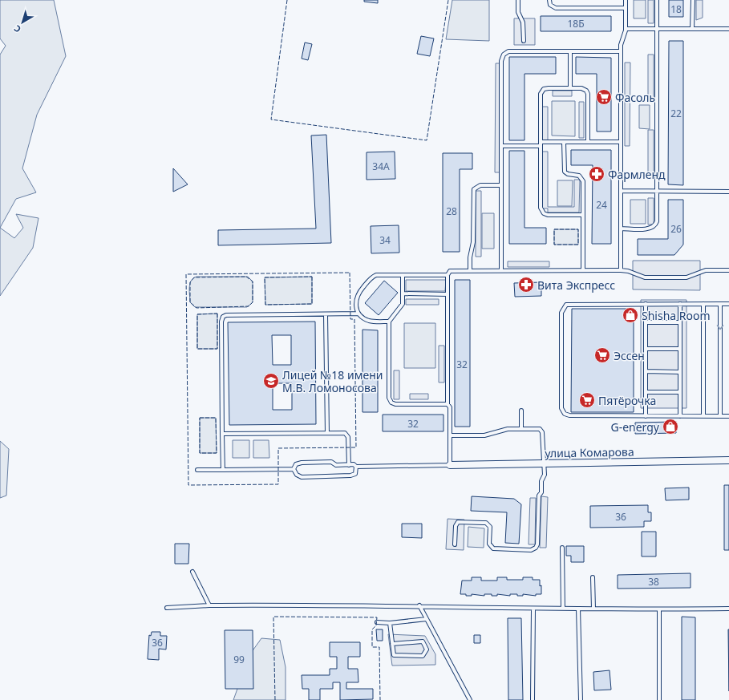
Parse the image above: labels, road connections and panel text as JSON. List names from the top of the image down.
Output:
{
  "streets": {
    "street": ["улица Комарова"]
  },
  "places": {
    "supermarket": ["Фасоль", "Эссен", "Пятёрочка"],
    "pharmacy": ["Фармленд", "Вита Экспресс"],
    "shop": ["Shisha Room", "G-energy"],
    "school or university": ["Лицей №18 имени М.В. Ломоносова"]
  },
  "house_numbers": [
    "18",
    "18Б",
    "22",
    "34А",
    "24",
    "28",
    "26",
    "34",
    "32",
    "32",
    "36",
    "38",
    "36",
    "99"
  ],
  "north": "bottom left"
}
